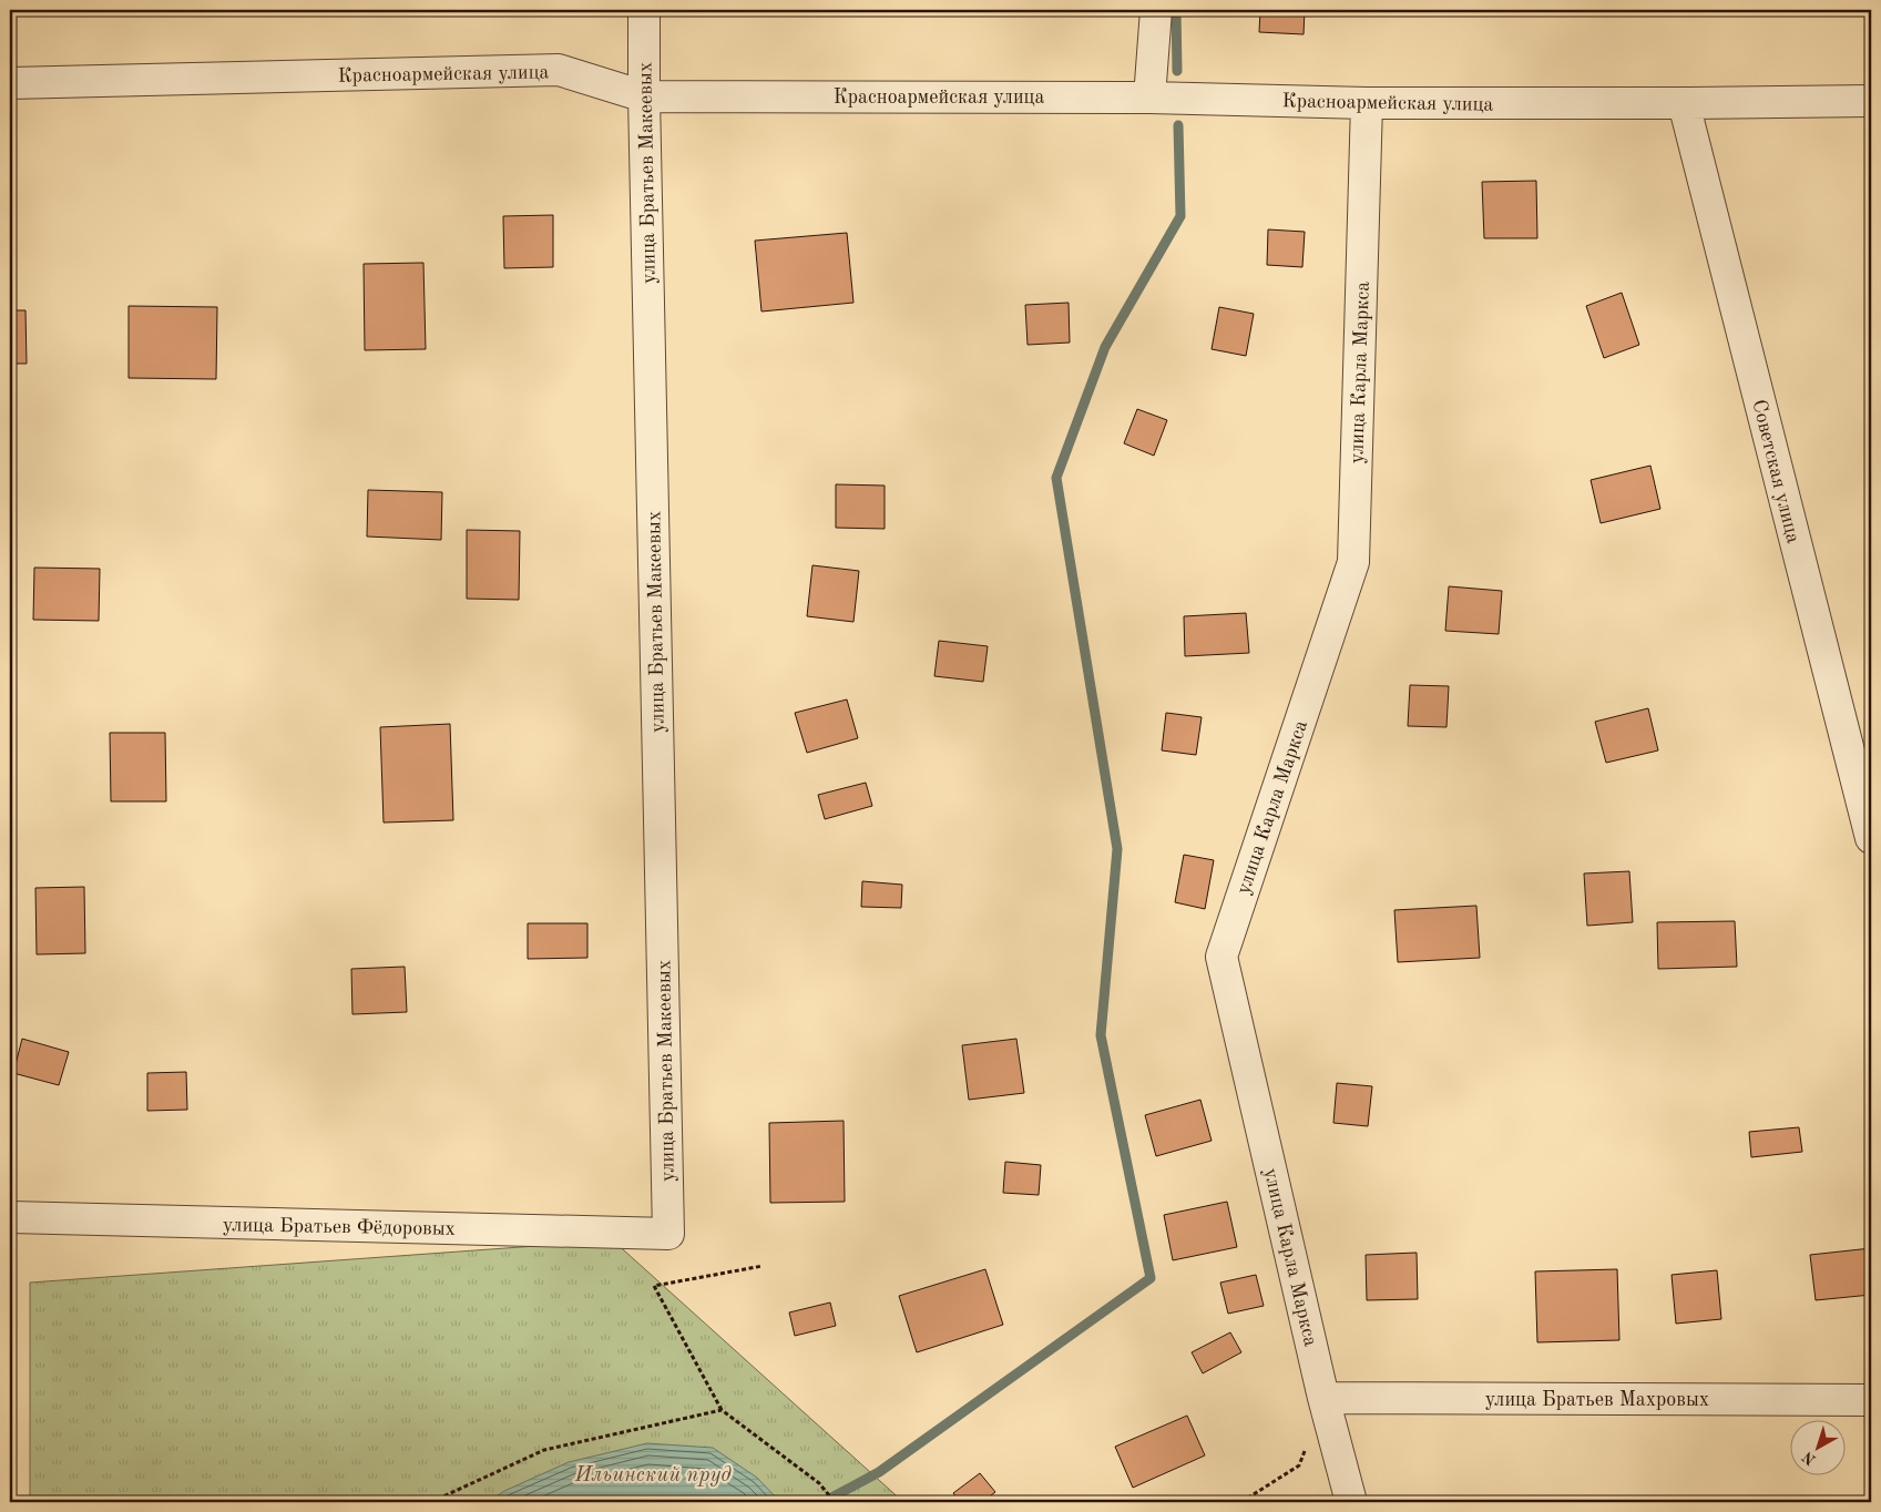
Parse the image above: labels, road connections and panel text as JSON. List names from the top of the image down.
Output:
{
  "streets": {
    "street": [
      "Красноармейская улица",
      "улица Братьев Макеевых",
      "улица Карла Маркса",
      "Советская улица",
      "улица Братьев Фёдоровых",
      "улица Братьев Махровых"
    ]
  },
  "crossings": [
    ["Красноармейская улица", "улица Братьев Макеевых"],
    ["Красноармейская улица", "улица Карла Маркса"],
    ["Красноармейская улица", "Советская улица"],
    ["улица Братьев Макеевых", "улица Братьев Фёдоровых"],
    ["улица Карла Маркса", "улица Братьев Махровых"]
  ],
  "water": ["Ильинский пруд"],
  "north": "bottom left"
}
